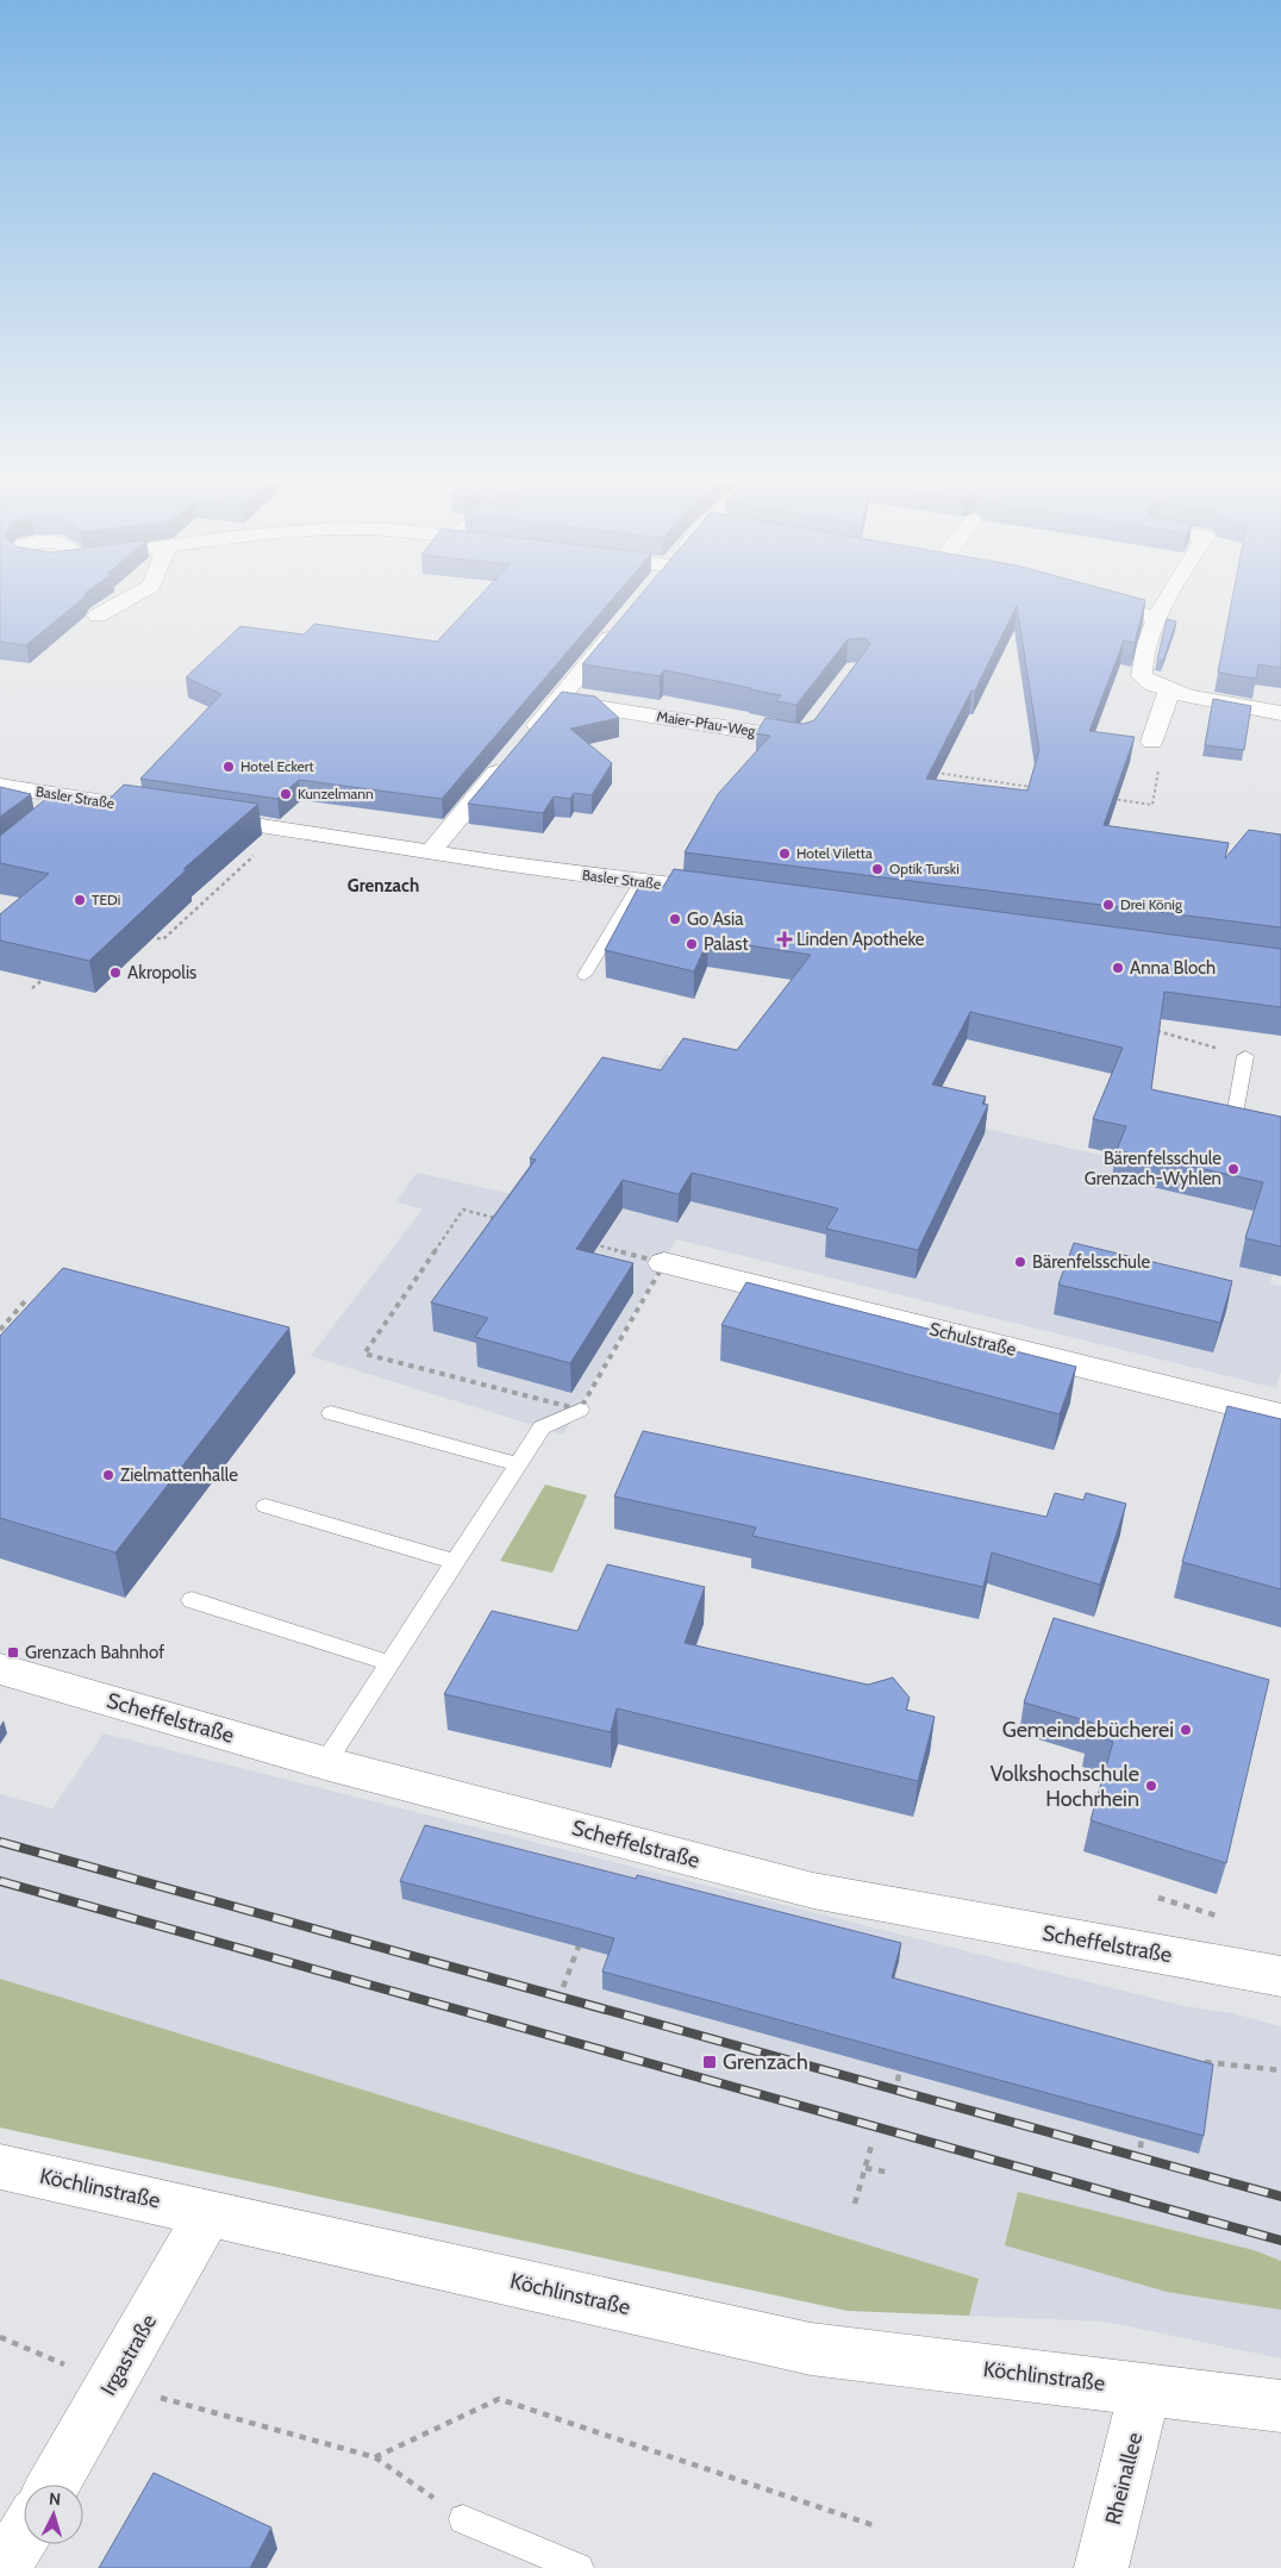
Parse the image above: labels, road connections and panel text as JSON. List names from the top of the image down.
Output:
{
  "streets": {
    "street": [
      "Maier-Pfau-Weg",
      "Basler Straße",
      "Schulstraße",
      "Scheffelstraße",
      "Köchlinstraße",
      "Irgastraße",
      "Rheinallee"
    ]
  },
  "crossings": [
    ["Köchlinstraße", "Irgastraße"],
    ["Köchlinstraße", "Rheinallee"]
  ],
  "districts": ["Grenzach"],
  "places": {
    "other": [
      "Hotel Eckert",
      "Kunzelmann",
      "Hotel Viletta",
      "Optik Turski",
      "TEDi",
      "Drei König",
      "Go Asia",
      "Palast",
      "Anna Bloch",
      "Akropolis",
      "Bärenfelsschule Grenzach-Wyhlen",
      "Bärenfelsschule",
      "Zielmattenhalle",
      "Gemeindebücherei",
      "Volkshochschule Hochrhein"
    ],
    "health": ["Linden Apotheke"],
    "transit": ["Grenzach Bahnhof", "Grenzach"]
  },
  "north": "top"
}
